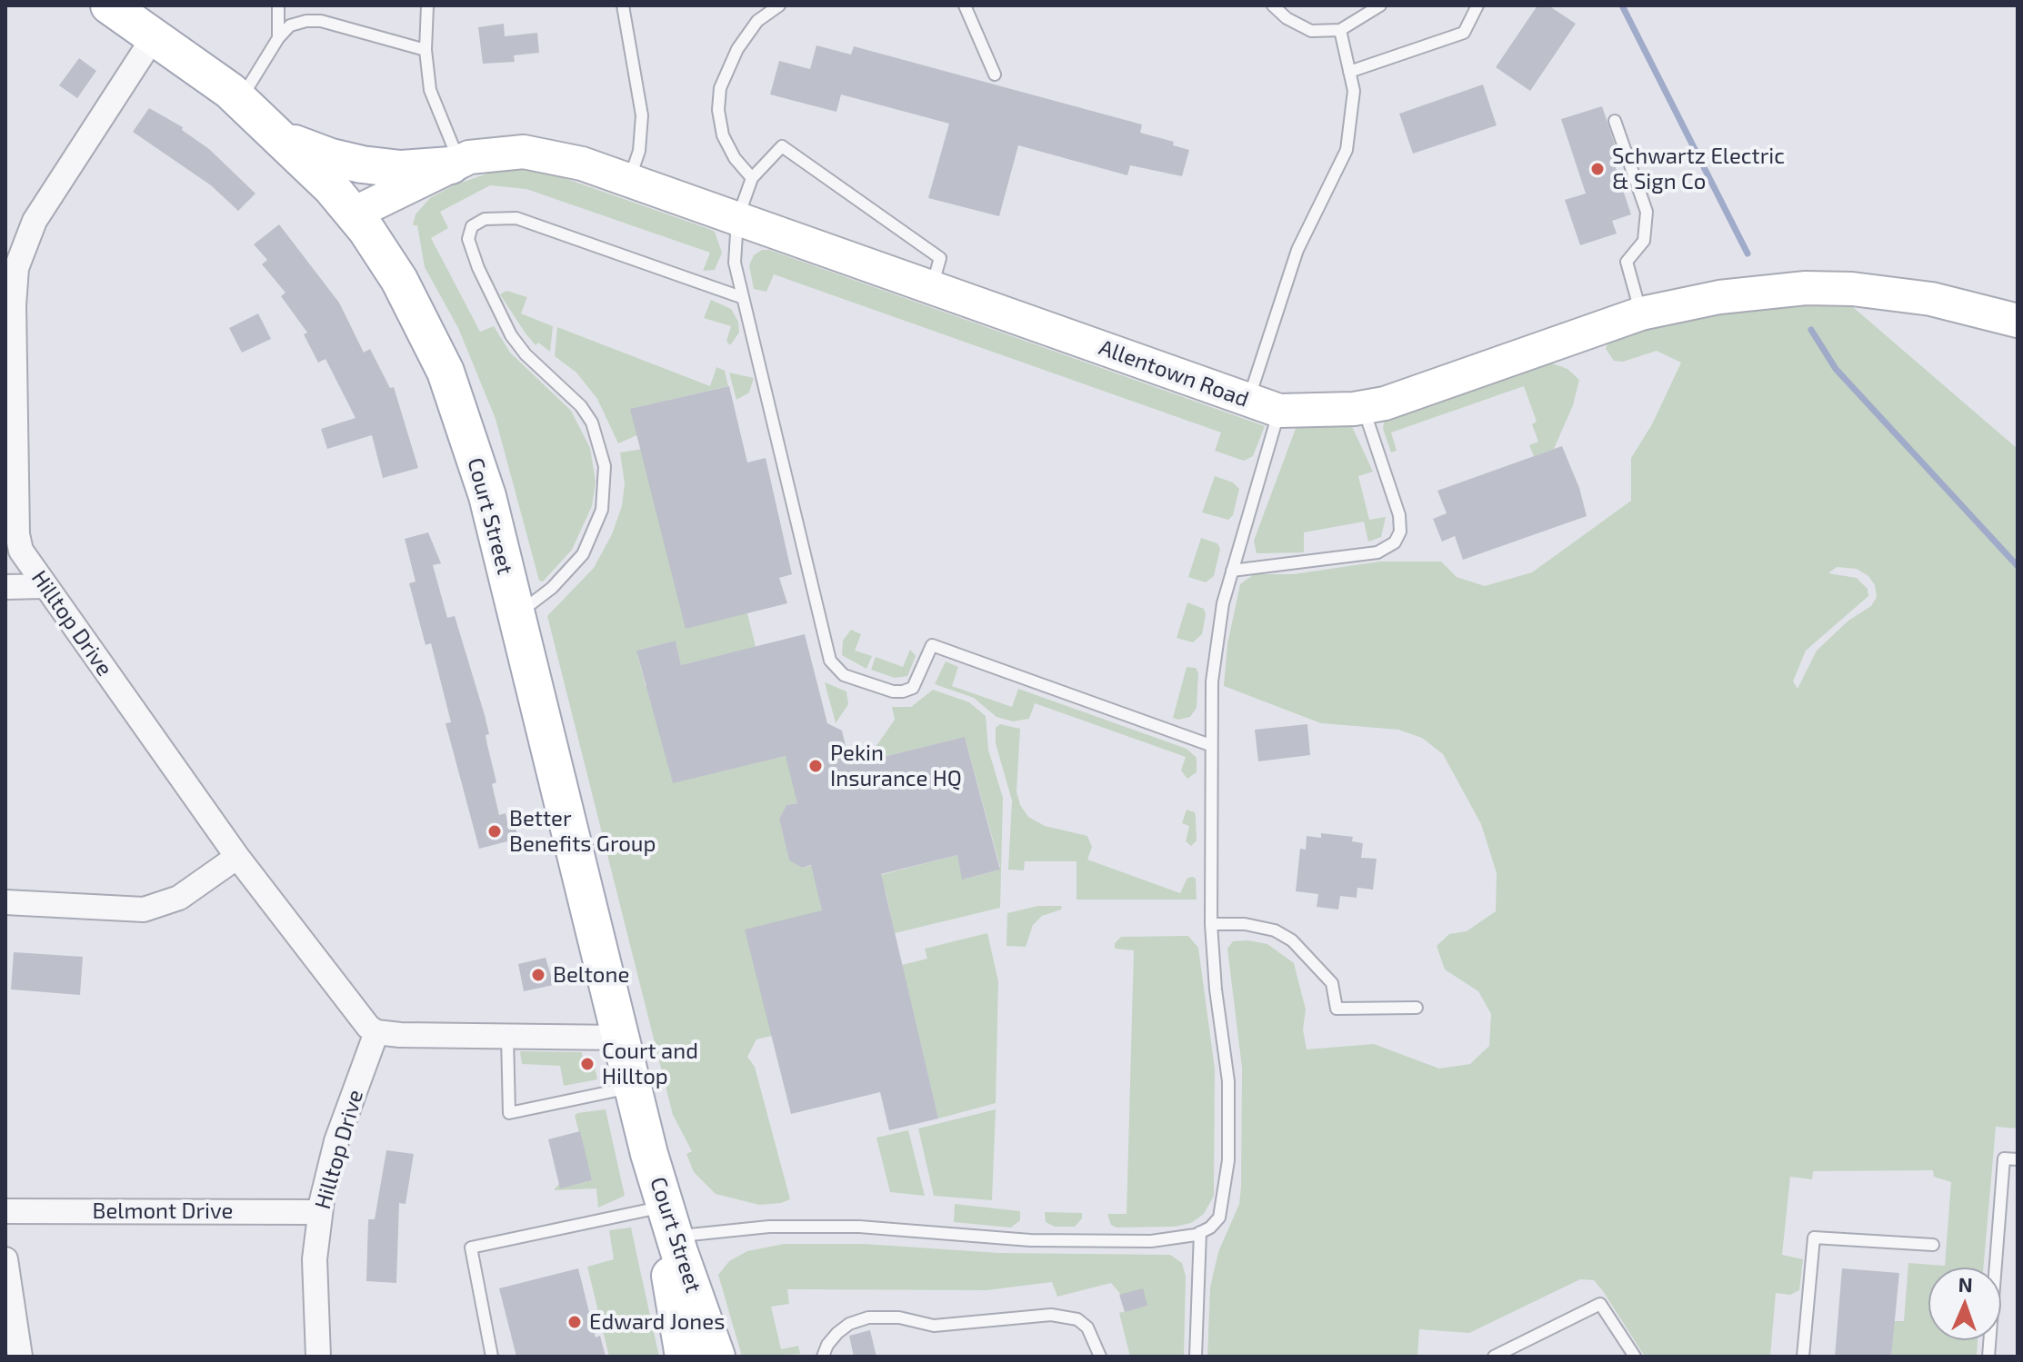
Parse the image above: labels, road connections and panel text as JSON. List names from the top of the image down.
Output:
{
  "streets": {
    "main road": ["Court Street"],
    "street": ["Allentown Road", "Hilltop Drive", "Belmont Drive"]
  },
  "crossings": [
    ["Allentown Road", "Court Street"],
    ["Court Street", "Hilltop Drive"],
    ["Hilltop Drive", "Belmont Drive"]
  ],
  "places": [
    "Schwartz Electric & Sign Co",
    "Pekin Insurance HQ",
    "Better Benefits Group",
    "Beltone",
    "Court and Hilltop",
    "Edward Jones"
  ],
  "north": "top"
}
